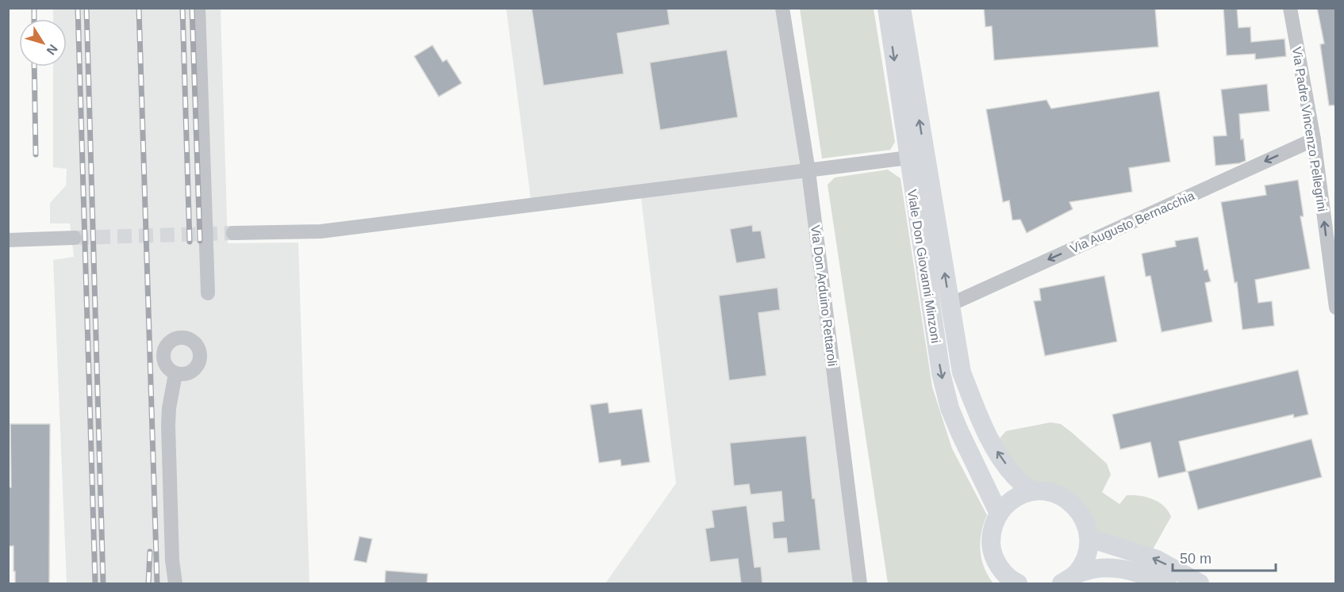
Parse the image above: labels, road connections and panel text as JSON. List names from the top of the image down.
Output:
{
  "streets": {
    "main road": ["Viale Don Giovanni Minzoni"],
    "street": ["Via Padre Vincenzo Pellegrini", "Via Augusto Bernacchia", "Via Don Arduino Rettaroli"]
  },
  "crossings": [
    ["Via Padre Vincenzo Pellegrini", "Via Augusto Bernacchia"],
    ["Via Augusto Bernacchia", "Viale Don Giovanni Minzoni"]
  ],
  "one_way": ["Via Padre Vincenzo Pellegrini", "Via Augusto Bernacchia"],
  "scale_bar": "50 m",
  "north": "bottom right"
}
